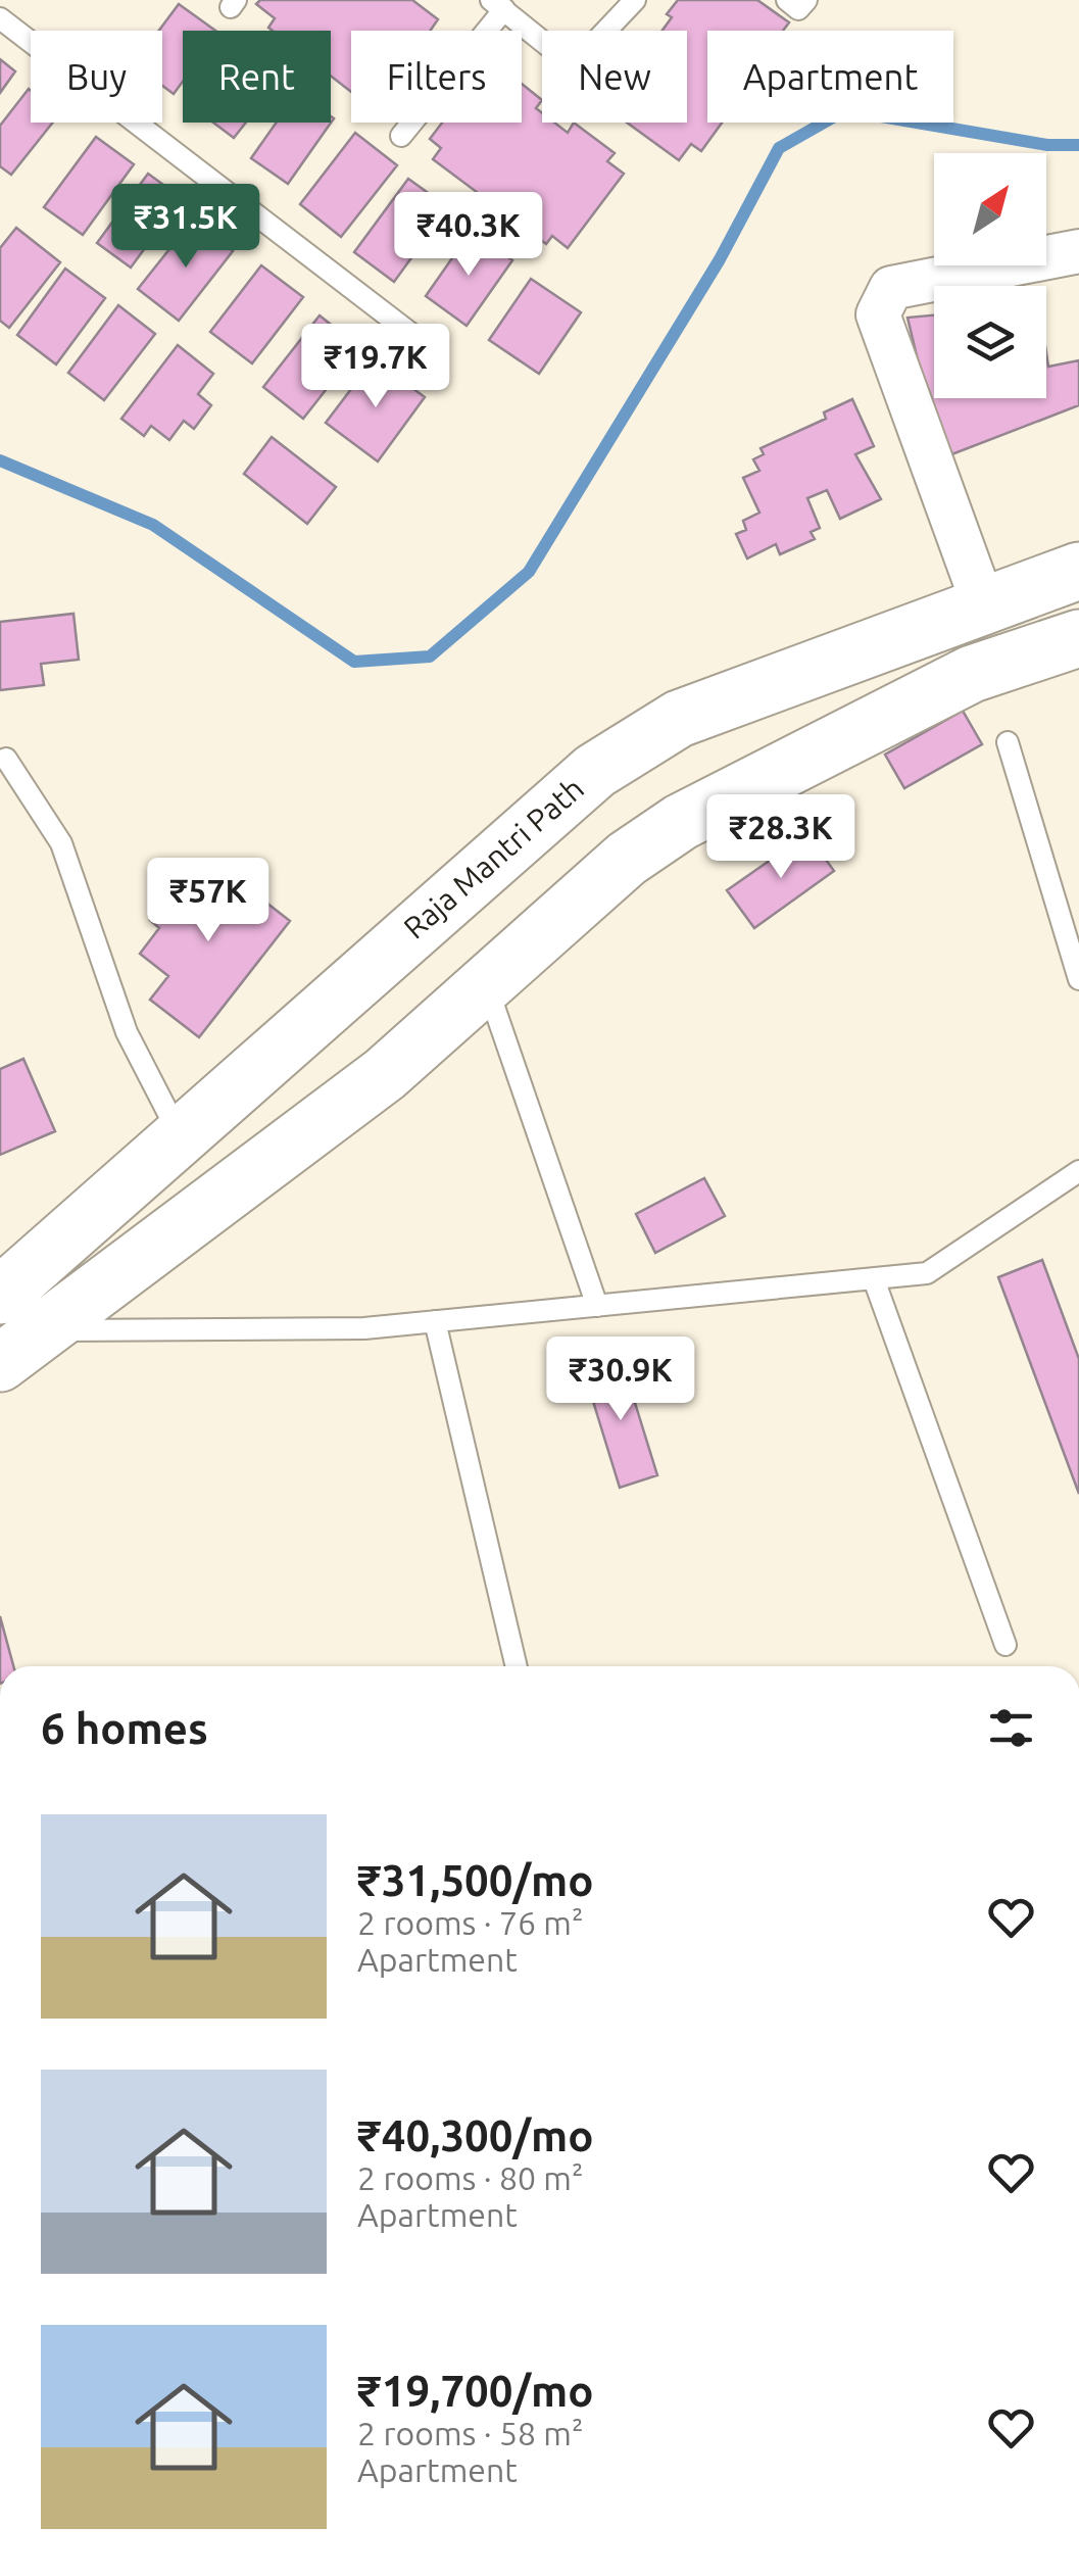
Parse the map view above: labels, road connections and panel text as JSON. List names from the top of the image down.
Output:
{
  "streets": {
    "main road": ["Raja Mantri Path"]
  },
  "north": "top right",
  "page": {
    "chip": [
      "Buy",
      "Rent",
      "Filters",
      "New",
      "Apartment"
    ],
    "price": [
      "₹31.5K",
      "₹40.3K",
      "₹19.7K",
      "₹28.3K",
      "₹57K",
      "₹30.9K"
    ],
    "heading": "6 homes",
    "list": [
      {
        "name": "₹31,500/mo",
        "note": "2 rooms · 76 m² · Apartment"
      },
      {
        "name": "₹40,300/mo",
        "note": "2 rooms · 80 m² · Apartment"
      },
      {
        "name": "₹19,700/mo",
        "note": "2 rooms · 58 m² · Apartment"
      }
    ]
  }
}
